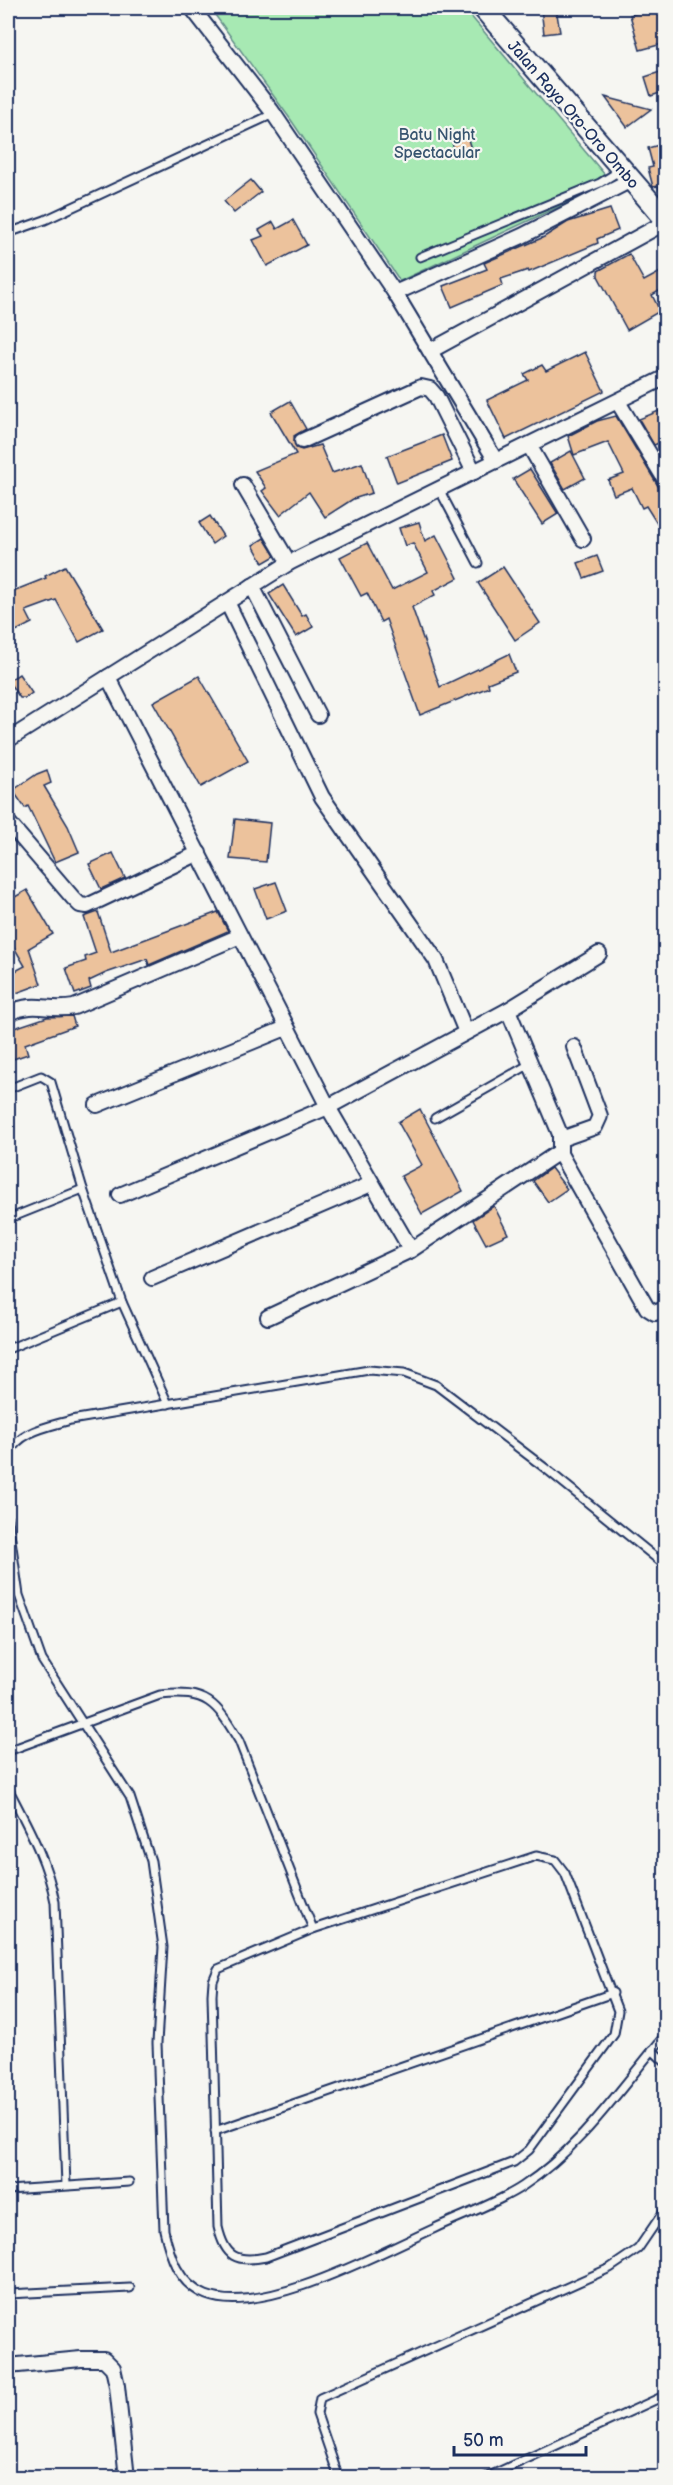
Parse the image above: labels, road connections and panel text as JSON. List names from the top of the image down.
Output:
{
  "streets": {
    "main road": ["Jalan Raya Oro-Oro Ombo"]
  },
  "parks": ["Batu Night Spectacular"],
  "scale_bar": "50 m"
}
